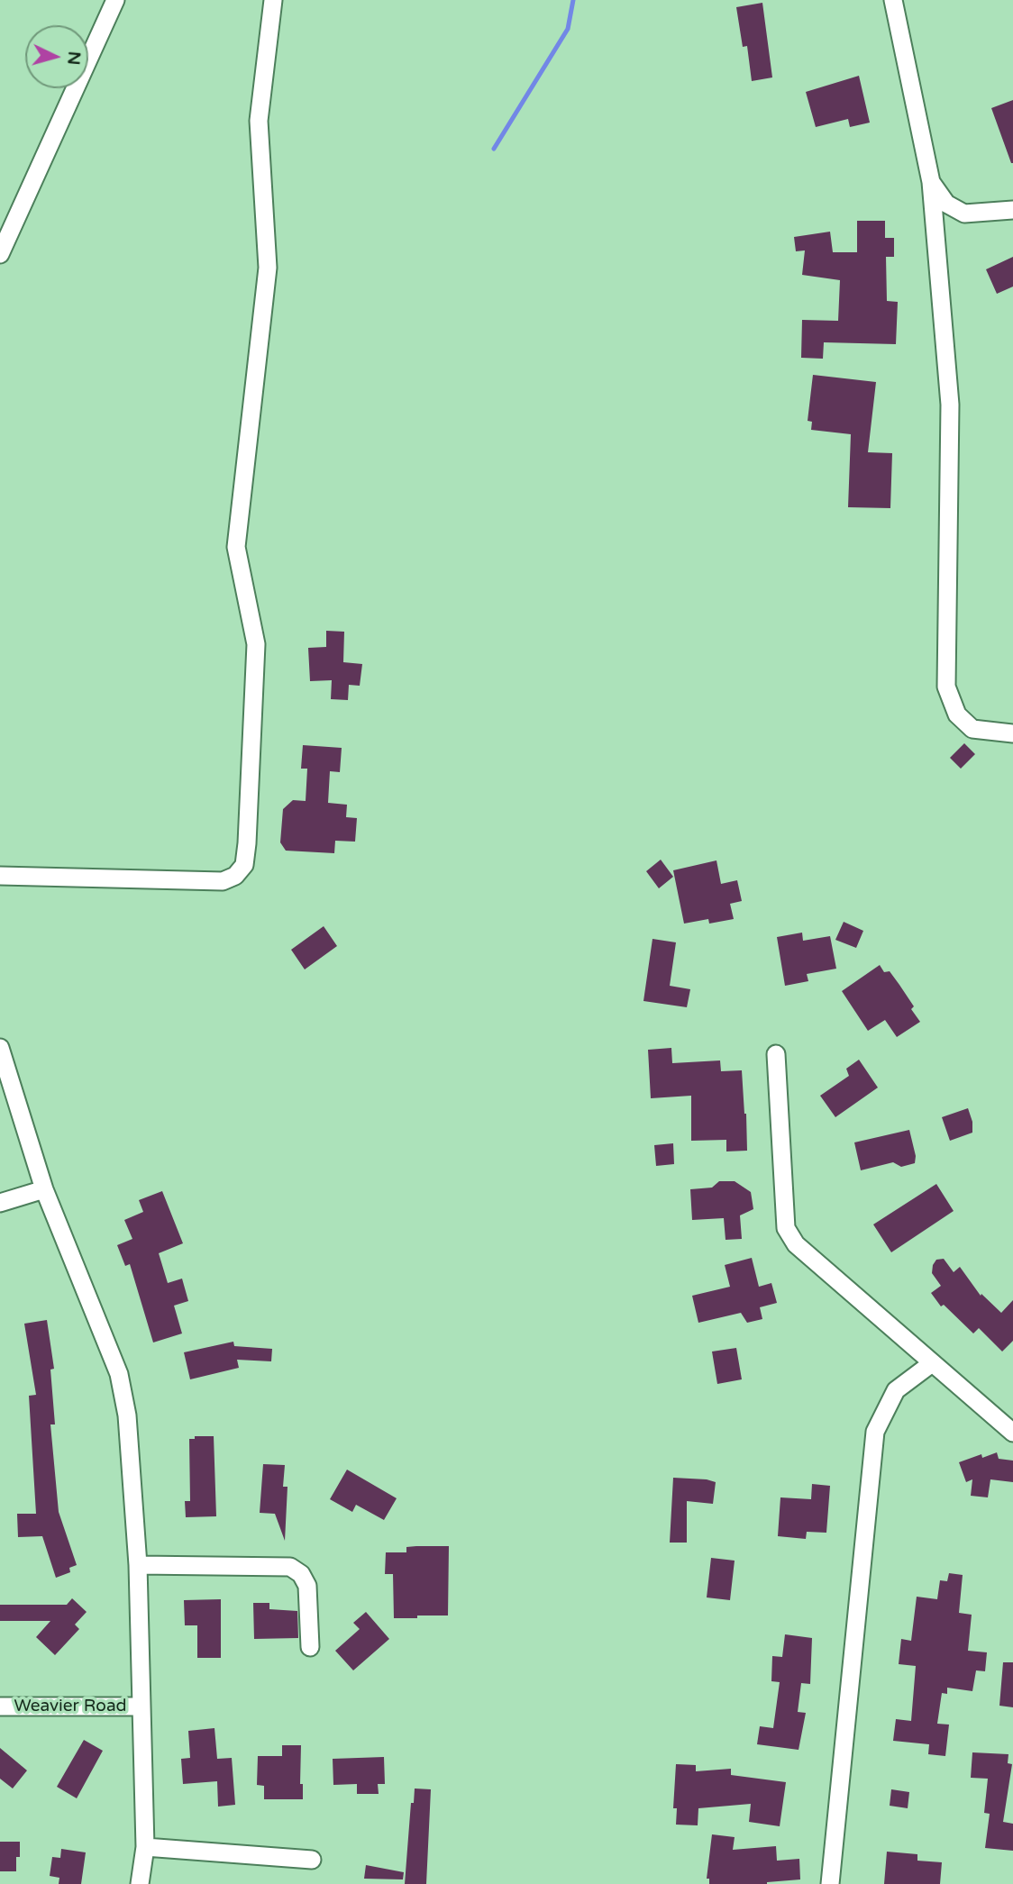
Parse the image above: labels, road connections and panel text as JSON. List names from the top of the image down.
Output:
{
  "streets": {
    "street": ["Weavier Road"]
  },
  "north": "right"
}
